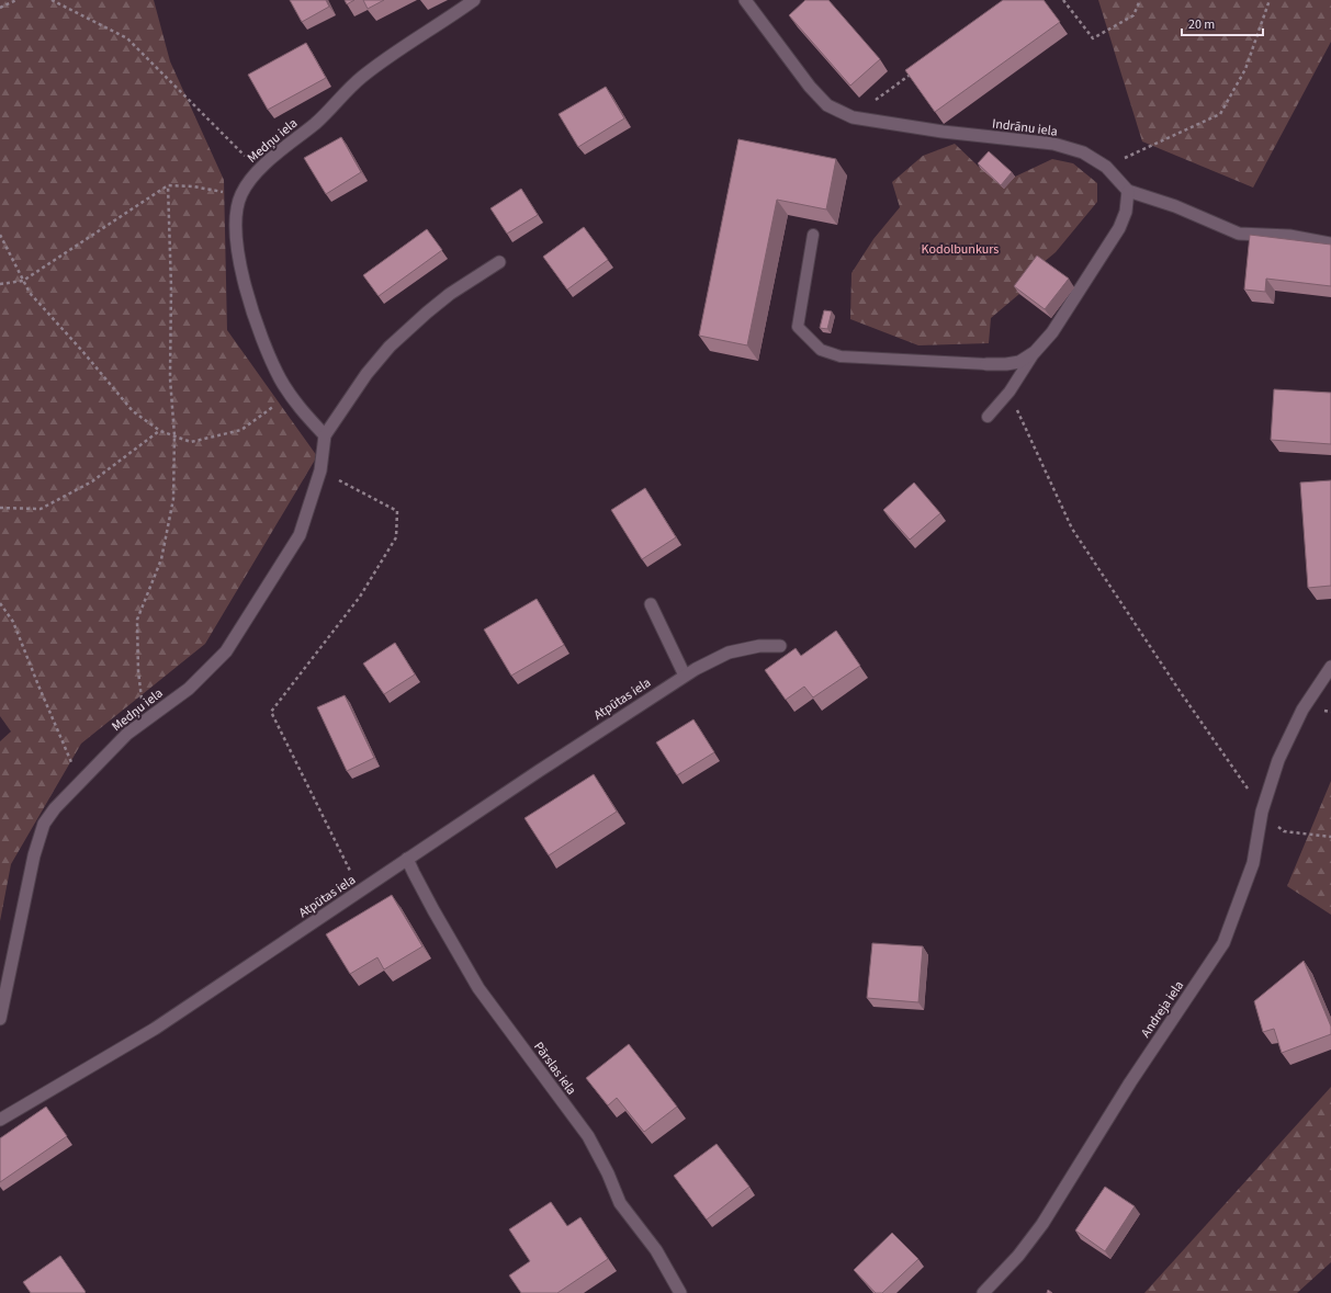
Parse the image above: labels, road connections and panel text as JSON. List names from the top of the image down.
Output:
{
  "streets": {
    "street": [
      "Indrānu iela",
      "Medņu iela",
      "Atpūtas iela",
      "Andreja iela",
      "Pārslas iela"
    ]
  },
  "crossings": [
    ["Atpūtas iela", "Pārslas iela"]
  ],
  "parks": ["Kodolbunkurs"],
  "scale_bar": "20 m"
}
